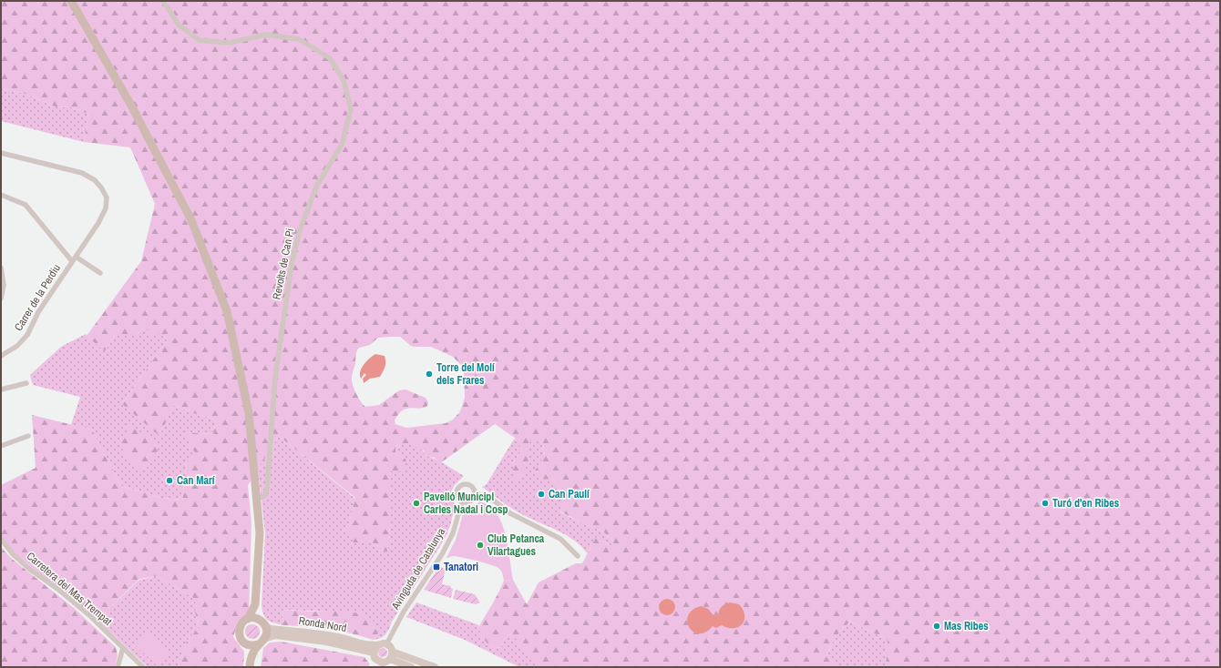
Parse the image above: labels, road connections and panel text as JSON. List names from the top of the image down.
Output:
{
  "streets": {
    "street": [
      "Revolts de Can Pi",
      "Carrer de la Perdiu",
      "Avinguda de Catalunya",
      "Carretera del Mas Trempat",
      "Ronda Nord"
    ]
  },
  "crossings": [
    ["Avinguda de Catalunya", "Ronda Nord"]
  ],
  "places": {
    "other": [
      "Torre del Molí dels Frares",
      "Can Marí",
      "Can Paulí",
      "Pavelló Municipl Carles Nadal i Cosp",
      "Turó d'en Ribes",
      "Club Petanca Vilartagues",
      "Mas Ribes"
    ],
    "transit": ["Tanatori"]
  }
}
